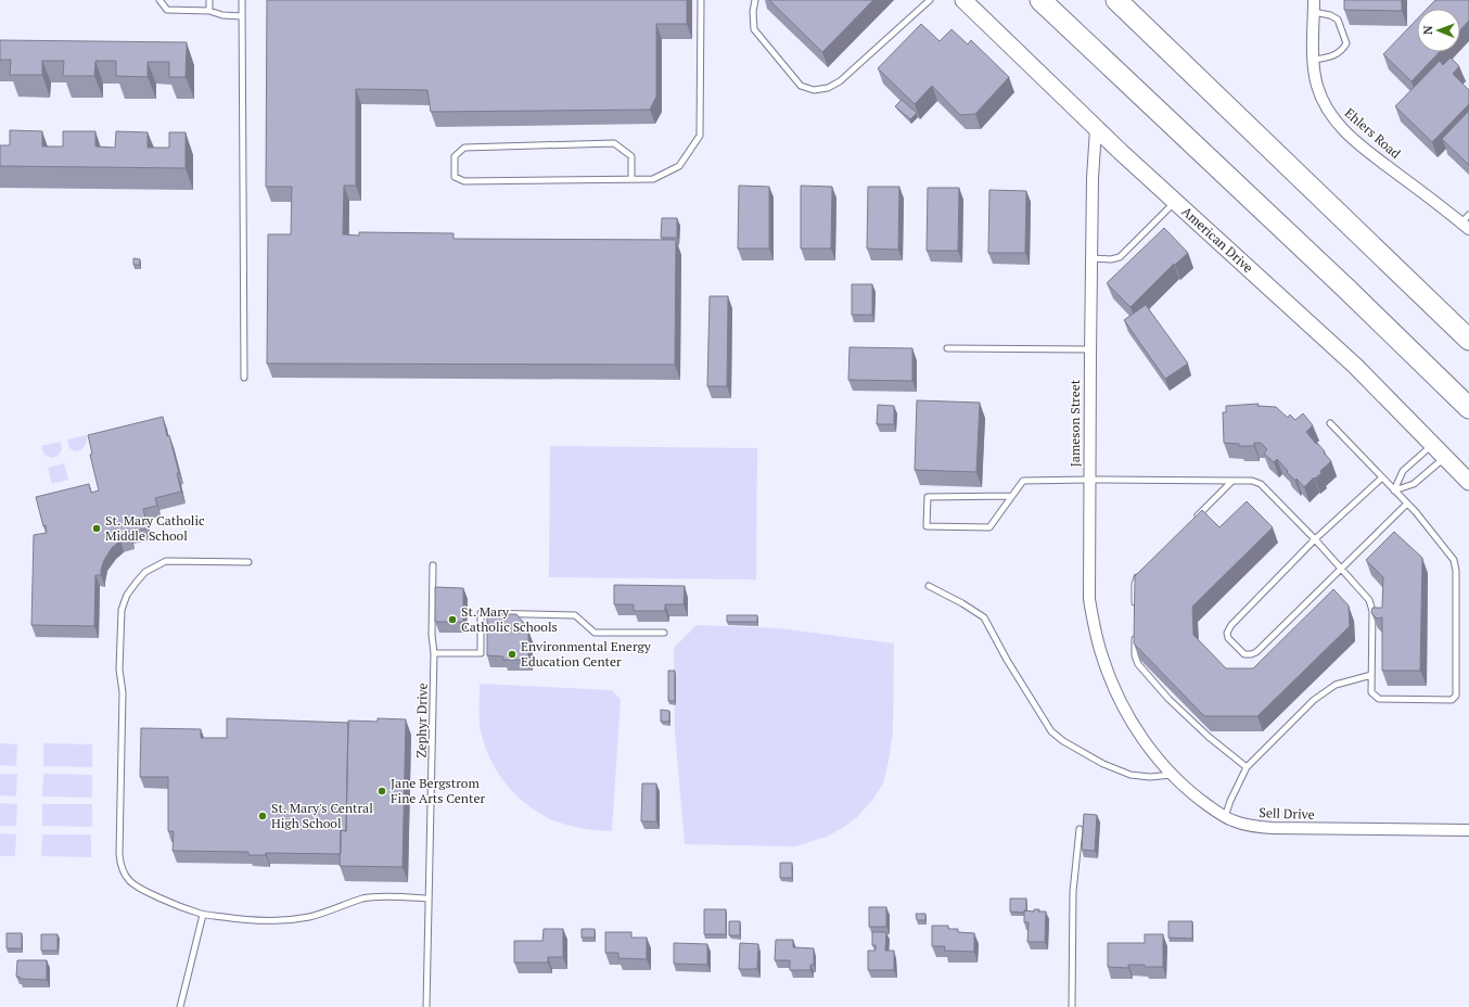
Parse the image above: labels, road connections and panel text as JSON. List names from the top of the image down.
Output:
{
  "streets": {
    "street": [
      "Ehlers Road",
      "American Drive",
      "Jameson Street",
      "Sell Drive"
    ],
    "lane": ["Zephyr Drive"]
  },
  "crossings": [
    ["American Drive", "Jameson Street"],
    ["Jameson Street", "Sell Drive"]
  ],
  "places": [
    "St. Mary Catholic Middle School",
    "St. Mary Catholic Schools",
    "Environmental Energy Education Center",
    "Jane Bergstrom Fine Arts Center",
    "St. Mary's Central High School"
  ],
  "north": "left"
}
